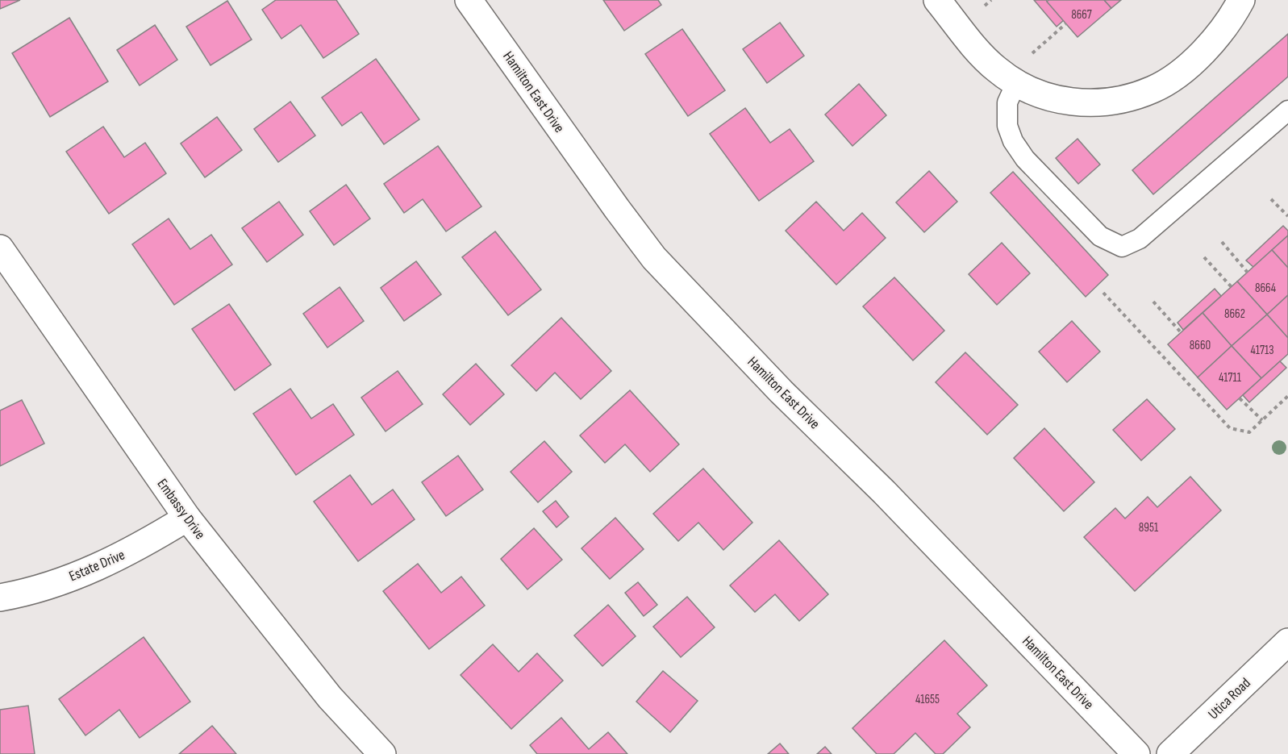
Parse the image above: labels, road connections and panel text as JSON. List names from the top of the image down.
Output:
{
  "streets": {
    "street": [
      "Hamilton East Drive",
      "Embassy Drive",
      "Estate Drive",
      "Utica Road"
    ]
  },
  "crossings": [
    ["Embassy Drive", "Estate Drive"]
  ],
  "house_numbers": [
    "8667",
    "8664",
    "8662",
    "8660",
    "41713",
    "41711",
    "8951",
    "41655"
  ]
}
